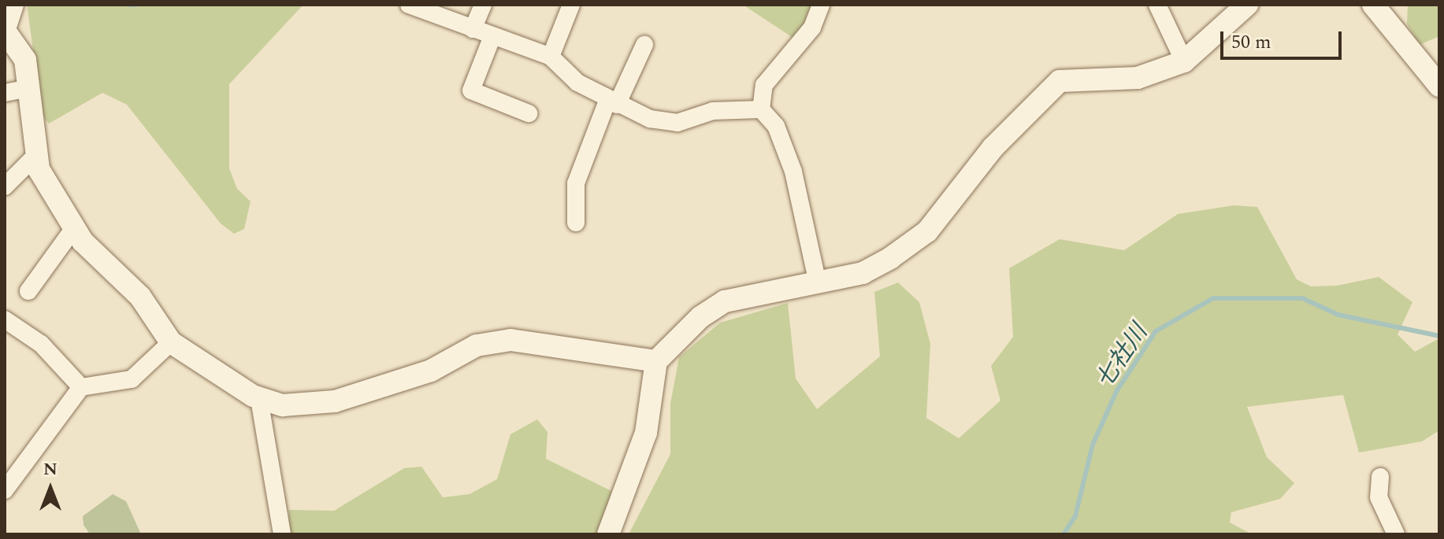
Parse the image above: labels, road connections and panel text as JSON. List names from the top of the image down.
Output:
{
  "water": ["七社川"],
  "scale_bar": "50 m",
  "north": "top"
}
